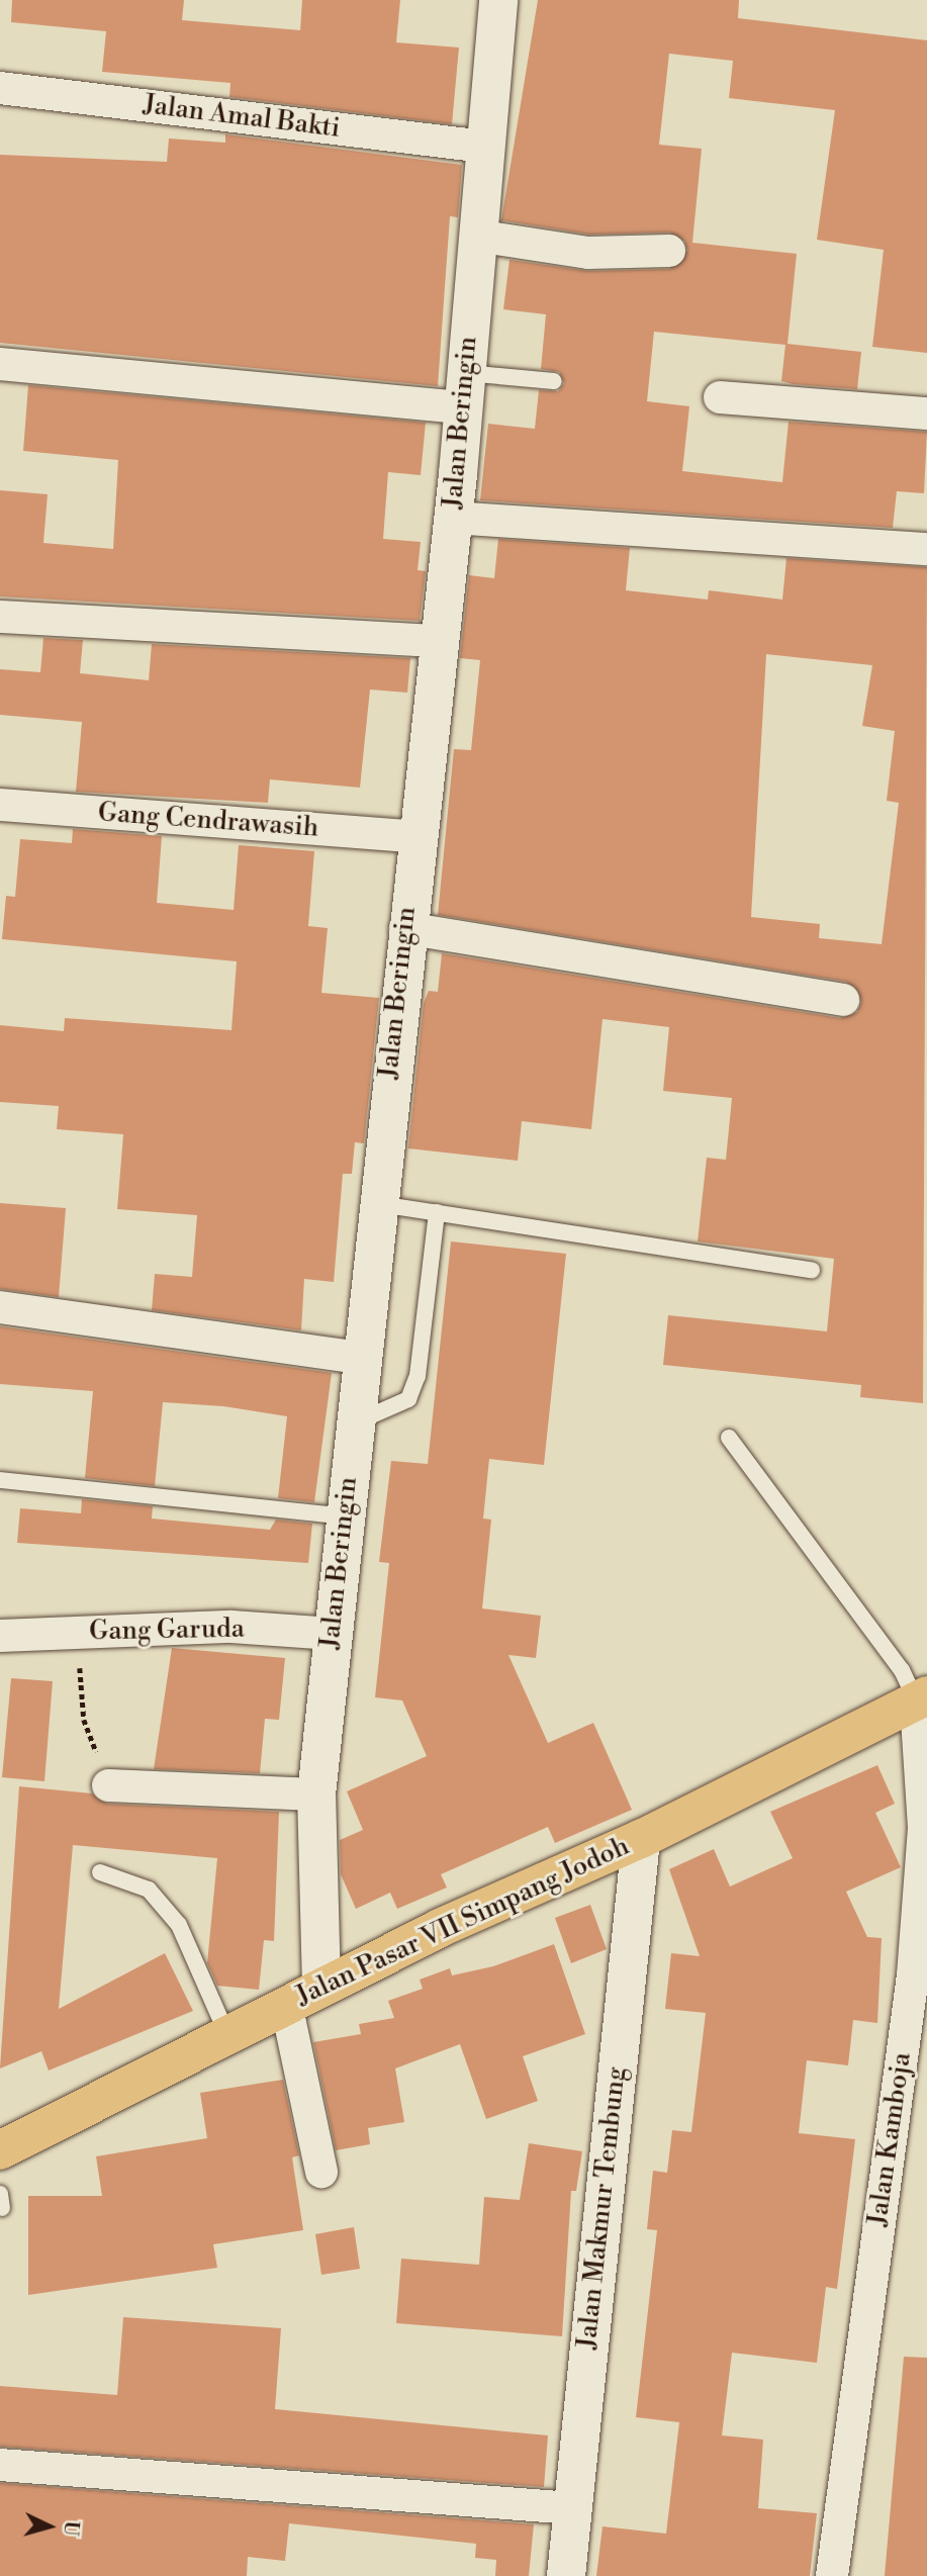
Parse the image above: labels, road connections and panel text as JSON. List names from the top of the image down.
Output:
{
  "streets": {
    "main road": ["Jalan Pasar VII Simpang Jodoh"],
    "street": [
      "Jalan Amal Bakti",
      "Jalan Beringin",
      "Gang Cendrawasih",
      "Gang Garuda",
      "Jalan Kamboja",
      "Jalan Makmur Tembung"
    ]
  },
  "crossings": [
    ["Jalan Amal Bakti", "Jalan Beringin"],
    ["Jalan Beringin", "Gang Cendrawasih"],
    ["Jalan Beringin", "Gang Garuda"],
    ["Jalan Beringin", "Jalan Pasar VII Simpang Jodoh"],
    ["Jalan Pasar VII Simpang Jodoh", "Jalan Kamboja"],
    ["Jalan Pasar VII Simpang Jodoh", "Jalan Makmur Tembung"]
  ],
  "north": "right"
}
